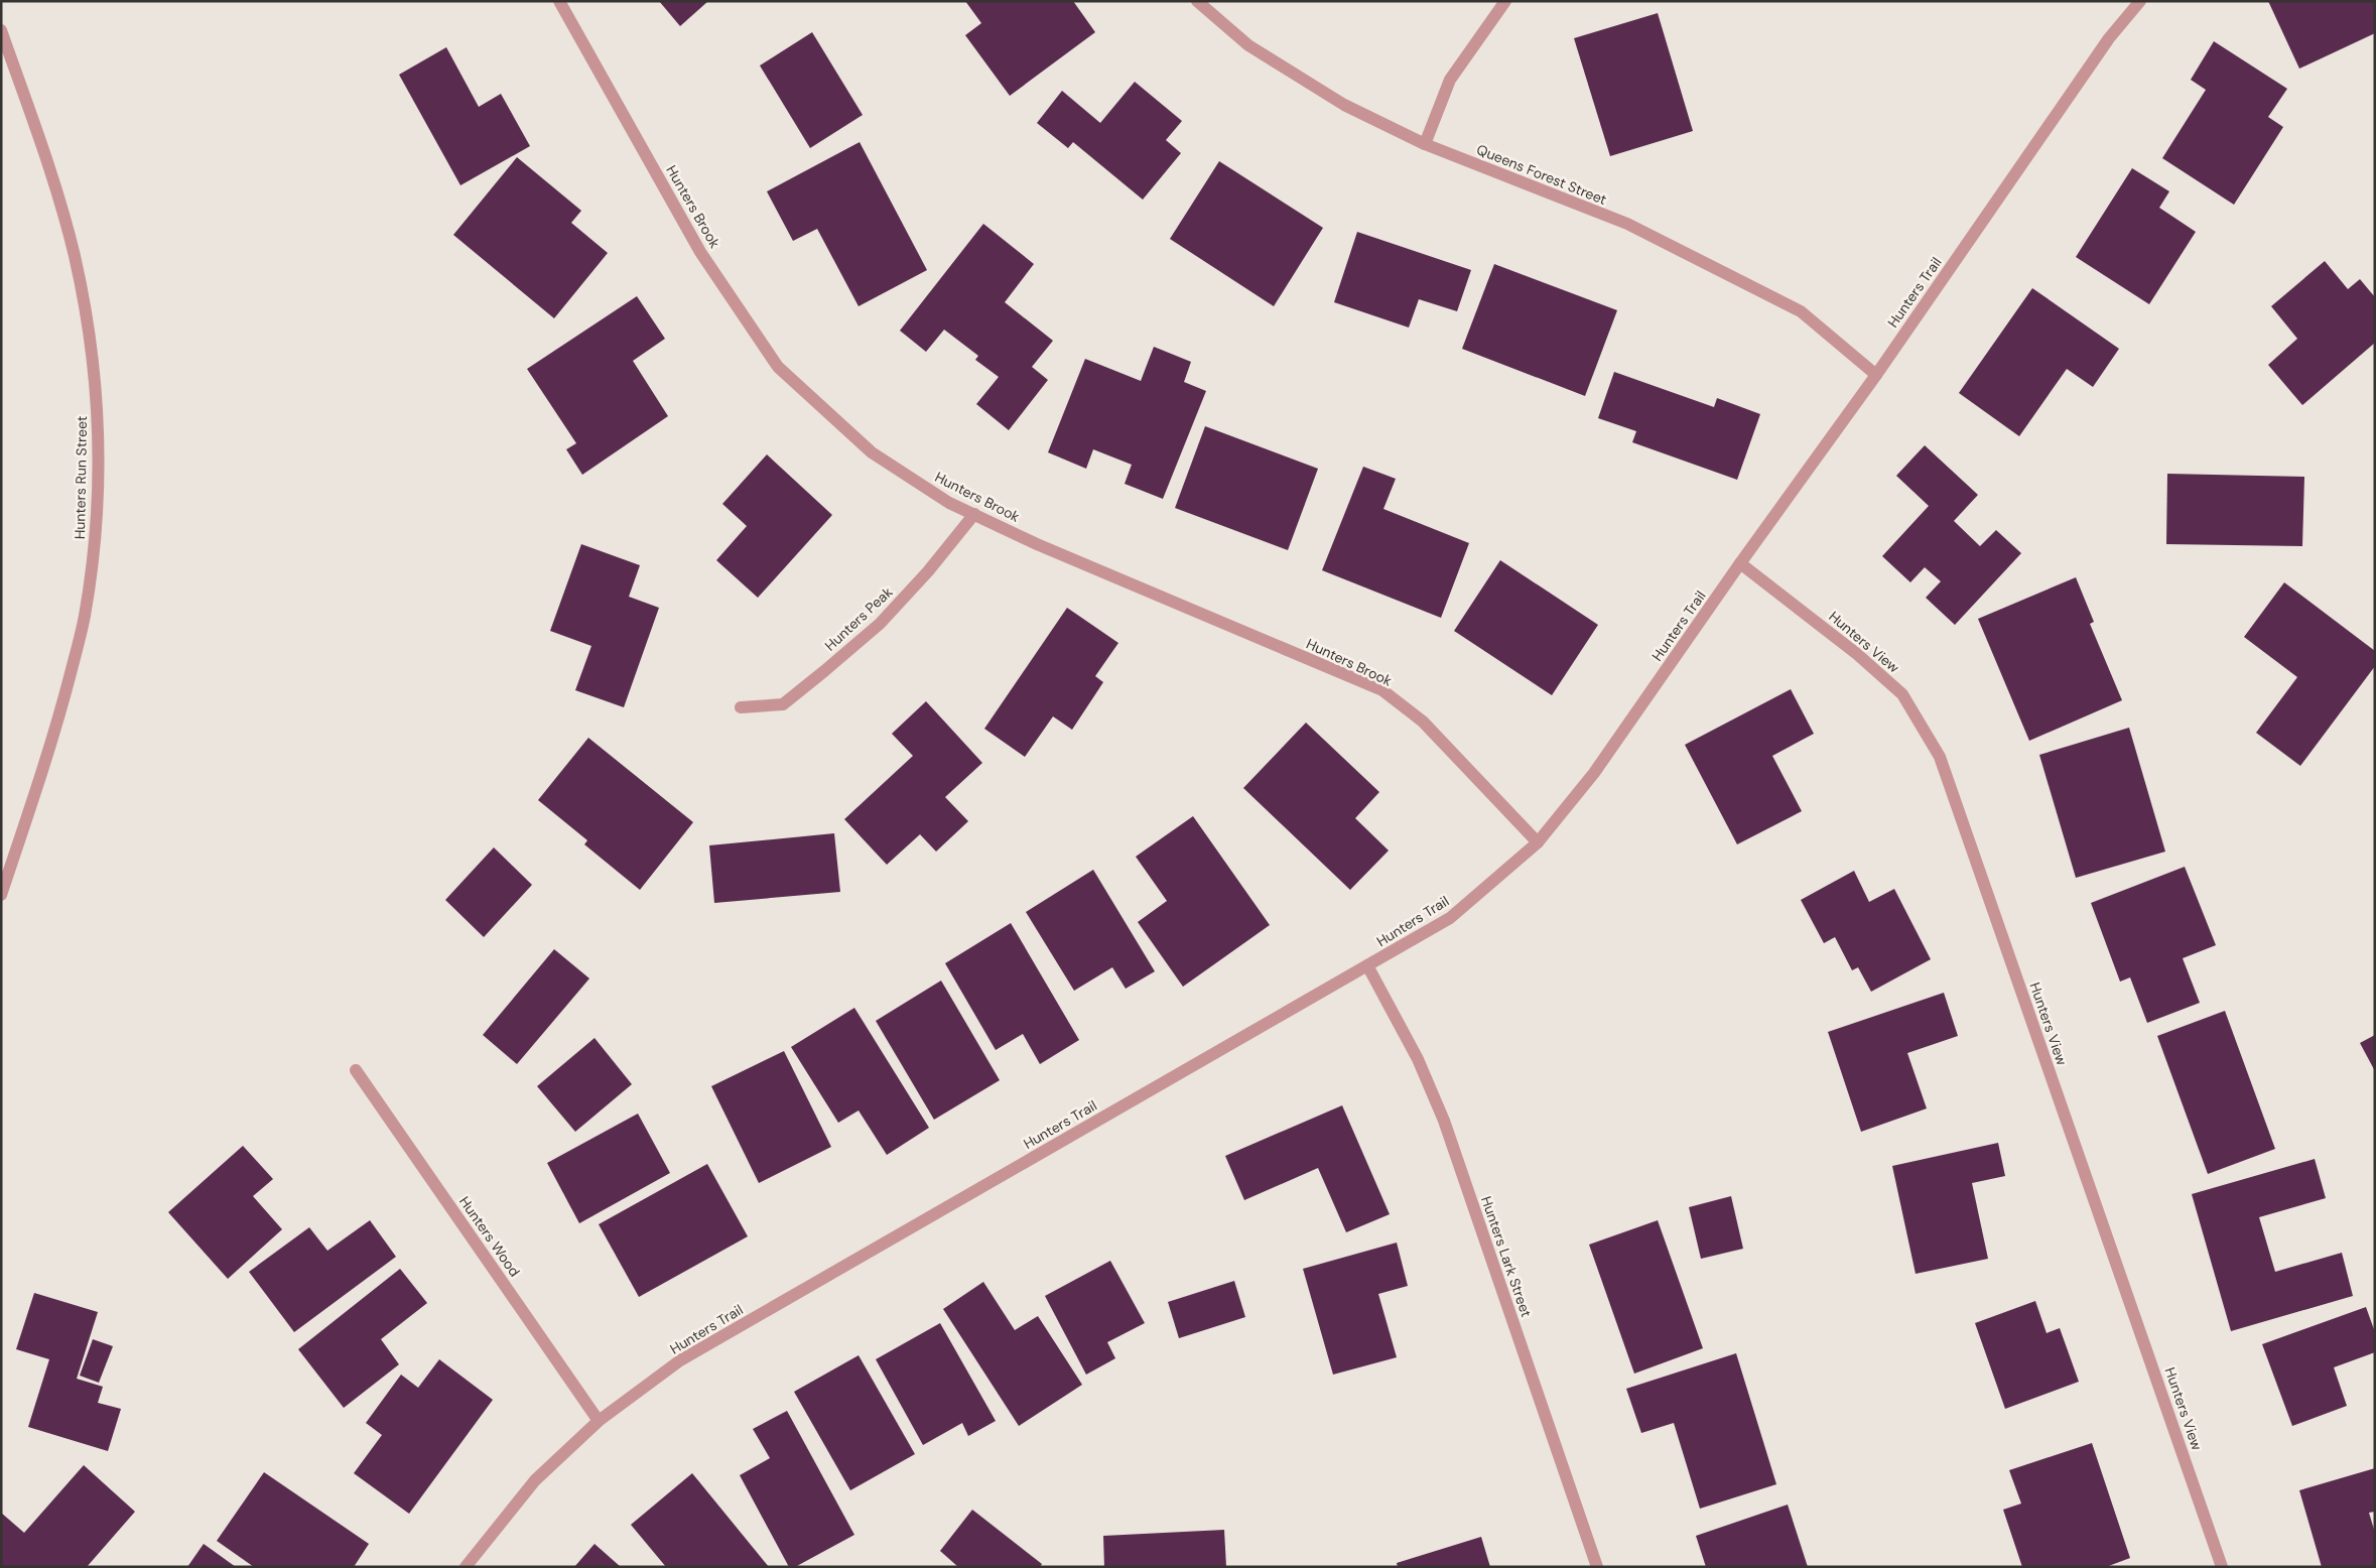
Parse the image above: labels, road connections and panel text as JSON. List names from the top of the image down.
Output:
{
  "streets": {
    "street": [
      "Queens Forest Street",
      "Hunters Brook",
      "Hunters Trail",
      "Hunters Run Street",
      "Hunters Peak",
      "Hunters View",
      "Hunters Wood",
      "Hunters Lark Street"
    ]
  },
  "crossings": [
    ["Queens Forest Street", "Hunters Trail"],
    ["Hunters Brook", "Hunters Trail"],
    ["Hunters Brook", "Hunters Peak"],
    ["Hunters Trail", "Hunters View"],
    ["Hunters Trail", "Hunters Wood"],
    ["Hunters Trail", "Hunters Lark Street"]
  ]
}
